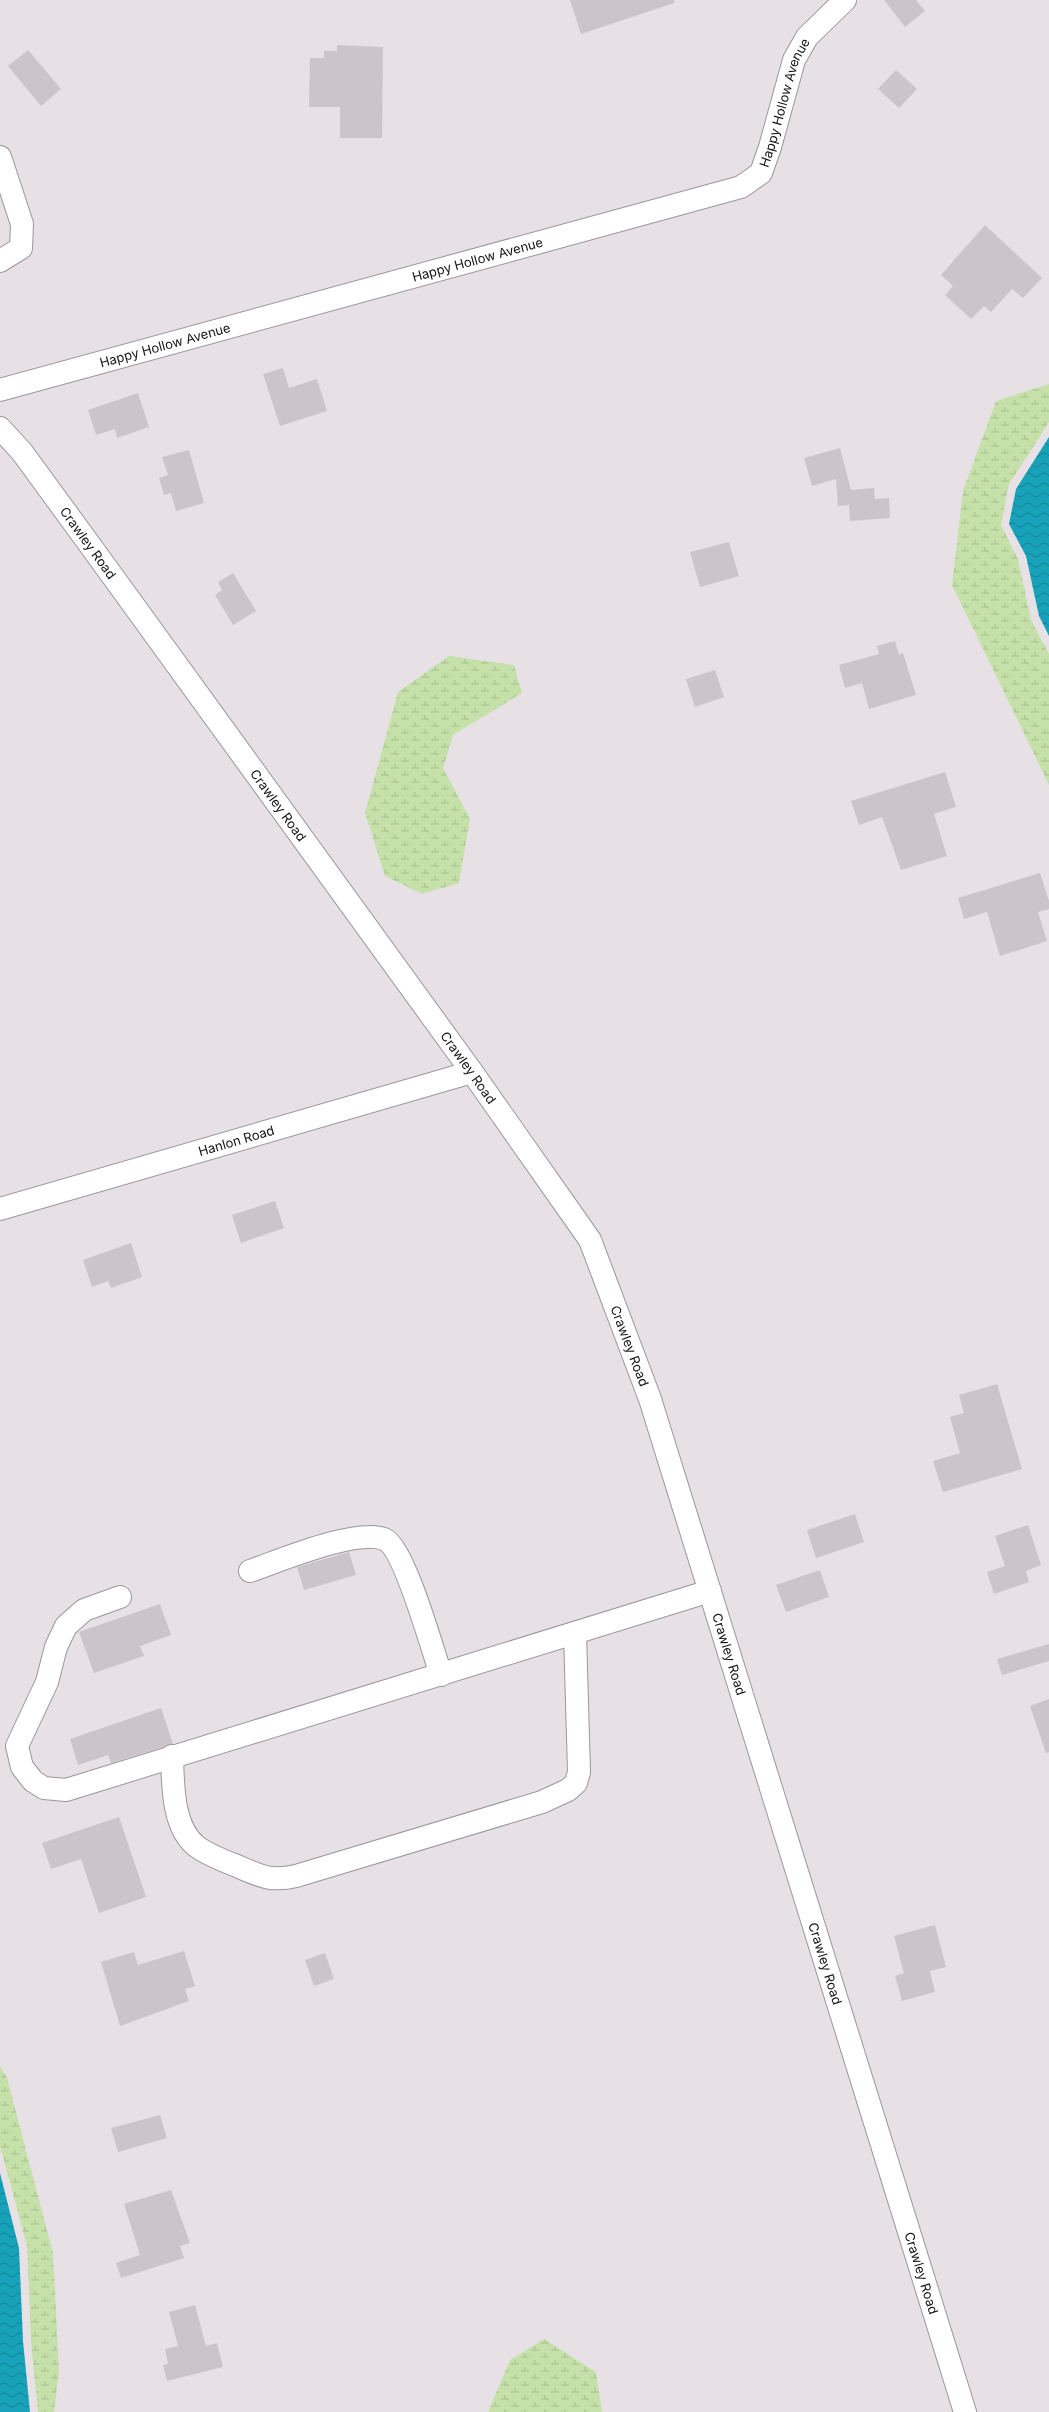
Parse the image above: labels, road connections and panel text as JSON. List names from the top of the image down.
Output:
{
  "streets": {
    "street": ["Happy Hollow Avenue", "Crawley Road", "Hanlon Road"]
  },
  "crossings": [
    ["Crawley Road", "Hanlon Road"]
  ]
}
